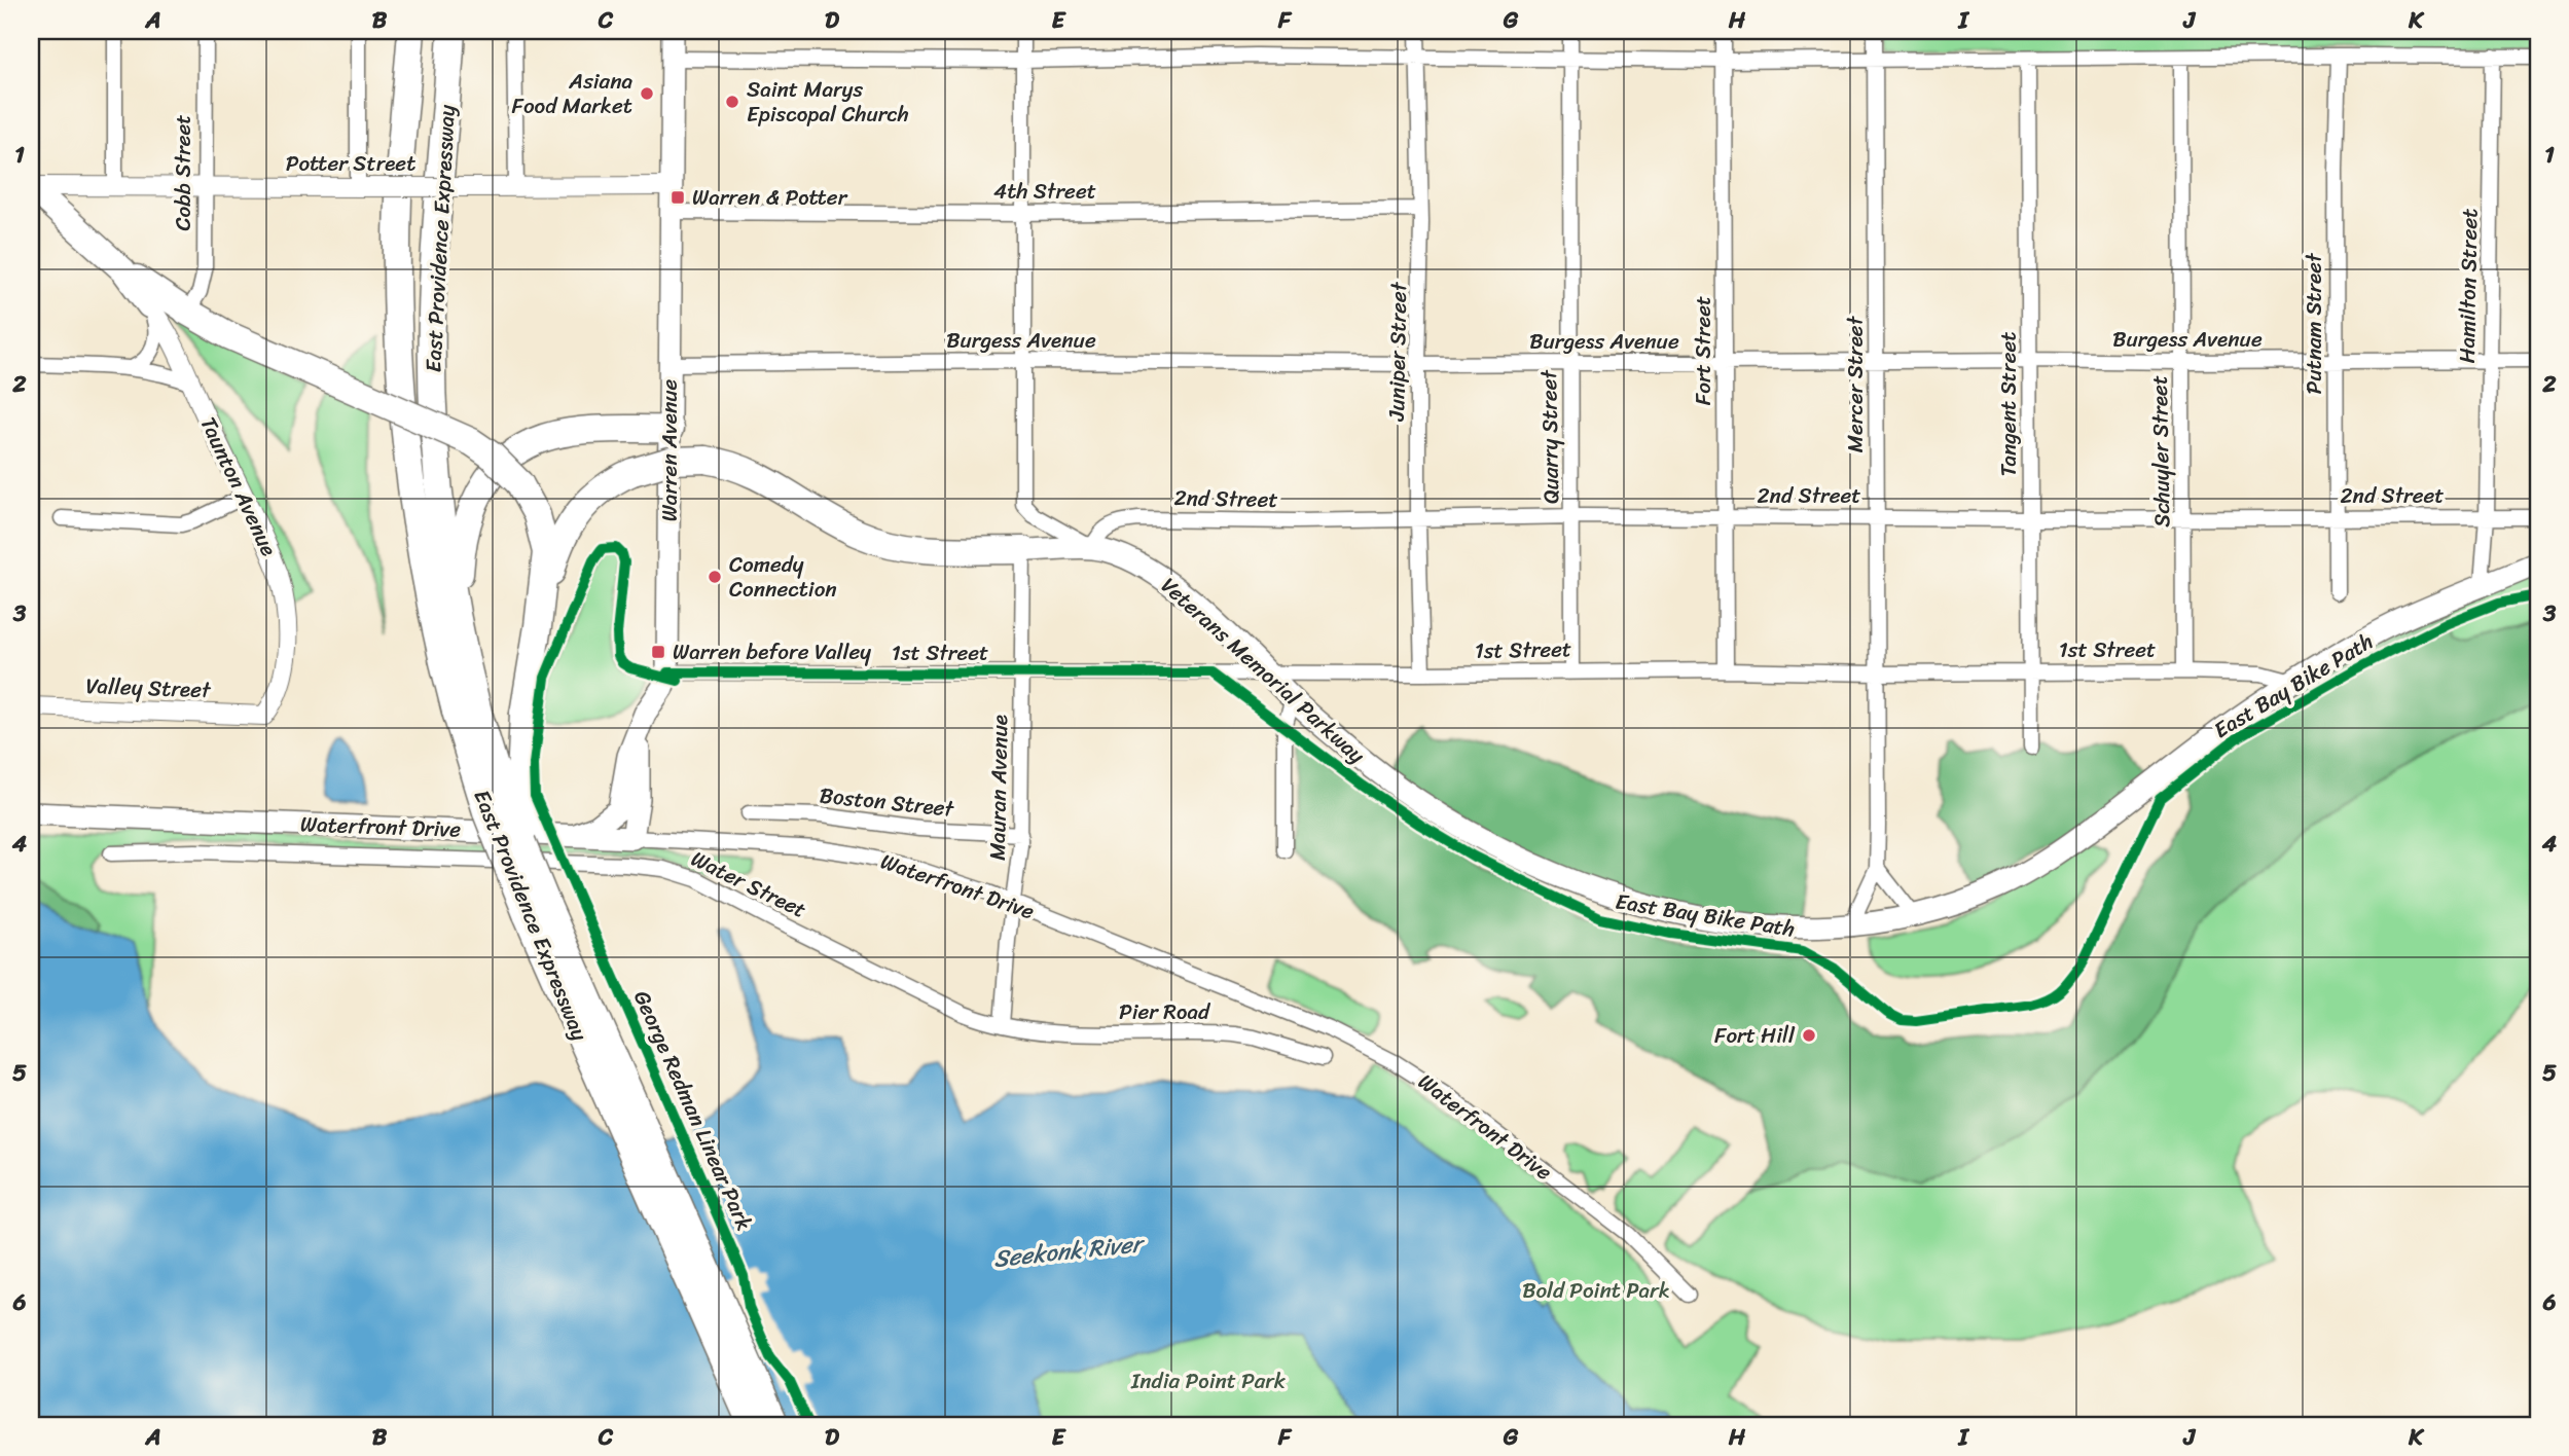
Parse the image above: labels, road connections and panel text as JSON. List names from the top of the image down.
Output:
{
  "streets": {
    "highway": ["East Providence Expressway", "Taunton Avenue"],
    "main road": ["Warren Avenue", "Veterans Memorial Parkway", "Waterfront Drive"],
    "street": [
      "Potter Street",
      "Cobb Street",
      "4th Street",
      "Hamilton Street",
      "Putnam Street",
      "Burgess Avenue",
      "Fort Street",
      "Juniper Street",
      "Mercer Street",
      "Tangent Street",
      "Quarry Street",
      "Schuyler Street",
      "2nd Street",
      "1st Street",
      "Valley Street",
      "Mauran Avenue",
      "Boston Street",
      "Water Street",
      "Pier Road"
    ],
    "cycle path": ["East Bay Bike Path", "George Redman Linear Park"]
  },
  "crossings": [
    ["Potter Street", "Cobb Street"],
    ["Potter Street", "Warren Avenue"],
    ["Potter Street", "Taunton Avenue"],
    ["Cobb Street", "Taunton Avenue"],
    ["4th Street", "Juniper Street"],
    ["4th Street", "Warren Avenue"],
    ["Hamilton Street", "Burgess Avenue"],
    ["Hamilton Street", "2nd Street"],
    ["Hamilton Street", "Veterans Memorial Parkway"],
    ["Putnam Street", "Burgess Avenue"],
    ["Putnam Street", "2nd Street"],
    ["Burgess Avenue", "Fort Street"],
    ["Burgess Avenue", "Juniper Street"],
    ["Burgess Avenue", "Mercer Street"],
    ["Burgess Avenue", "Tangent Street"],
    ["Burgess Avenue", "Quarry Street"],
    ["Burgess Avenue", "Warren Avenue"],
    ["Burgess Avenue", "Schuyler Street"],
    ["Fort Street", "2nd Street"],
    ["Fort Street", "1st Street"],
    ["Juniper Street", "2nd Street"],
    ["Juniper Street", "1st Street"],
    ["Mercer Street", "2nd Street"],
    ["Mercer Street", "1st Street"],
    ["Mercer Street", "Veterans Memorial Parkway"],
    ["Tangent Street", "2nd Street"],
    ["Tangent Street", "1st Street"],
    ["Quarry Street", "2nd Street"],
    ["Quarry Street", "1st Street"],
    ["Warren Avenue", "1st Street"],
    ["Schuyler Street", "2nd Street"],
    ["Schuyler Street", "1st Street"],
    ["Taunton Avenue", "Valley Street"],
    ["2nd Street", "Veterans Memorial Parkway"],
    ["1st Street", "Veterans Memorial Parkway"],
    ["1st Street", "Mauran Avenue"],
    ["Veterans Memorial Parkway", "Mauran Avenue"],
    ["Mauran Avenue", "Boston Street"],
    ["Mauran Avenue", "Waterfront Drive"],
    ["Mauran Avenue", "Water Street"],
    ["Mauran Avenue", "Pier Road"],
    ["Water Street", "Pier Road"]
  ],
  "water": ["Seekonk River"],
  "parks": ["Bold Point Park", "India Point Park"],
  "places": {
    "other": [
      "Asiana Food Market",
      "Saint Marys Episcopal Church",
      "Comedy Connection",
      "Fort Hill"
    ],
    "transit": ["Warren & Potter", "Warren before Valley"]
  },
  "grid": {
    "columns": [
      "A",
      "B",
      "C",
      "D",
      "E",
      "F",
      "G",
      "H",
      "I",
      "J",
      "K"
    ],
    "rows": [
      "1",
      "2",
      "3",
      "4",
      "5",
      "6"
    ]
  }
}
